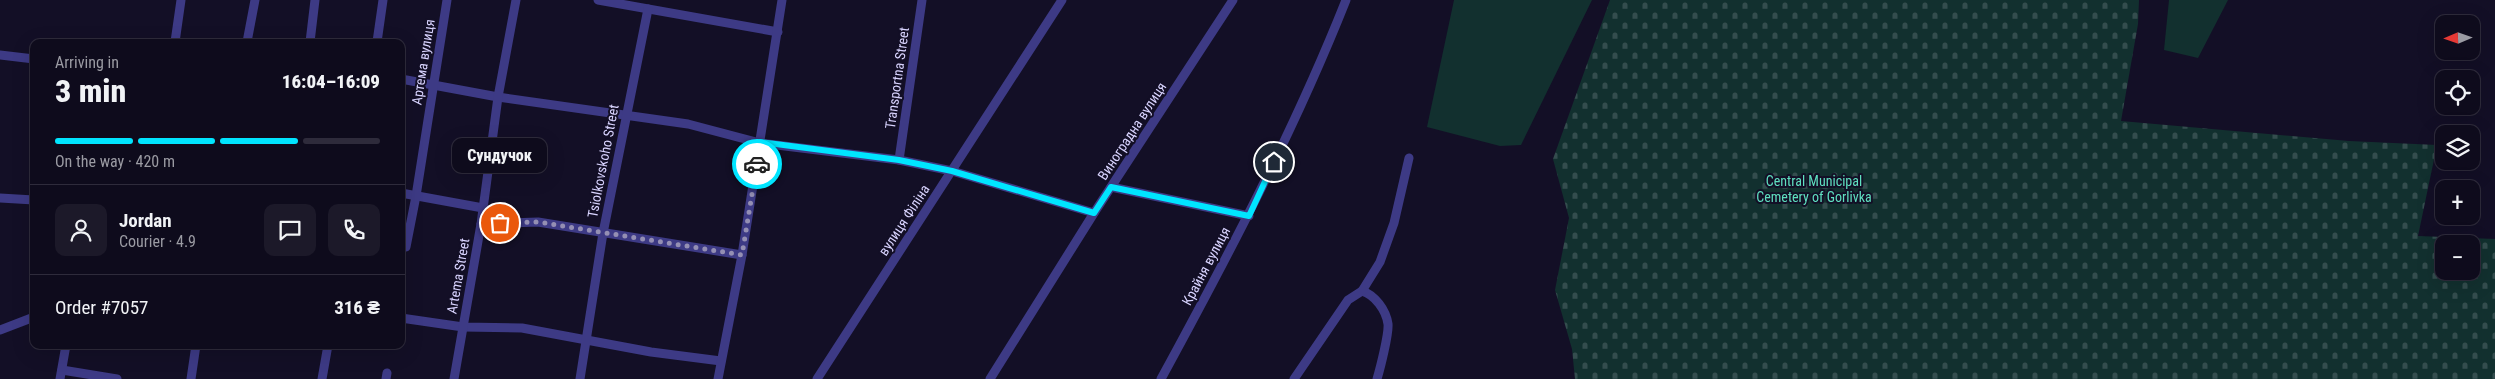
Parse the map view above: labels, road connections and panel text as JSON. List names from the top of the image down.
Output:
{
  "streets": {
    "street": [
      "Артема вулиця",
      "Transportna Street",
      "Виноградна вулиця",
      "Tsiolkovskoho Street",
      "вулиця Філіна",
      "Крайня вулиця",
      "Artema Street"
    ]
  },
  "parks": ["Central Municipal Cemetery of Gorlivka"],
  "places": ["Сундучок"],
  "north": "left",
  "page": {
    "map_buttons": ["+", "−"],
    "heading": ["3 min", "Arriving in", "16:04–16:09"],
    "panel": [
      "Jordan",
      "Courier · 4.9",
      "Order #7057",
      "316 ₴"
    ],
    "bar": "On the way · 420 m",
    "bubble": "Сундучок"
  }
}
